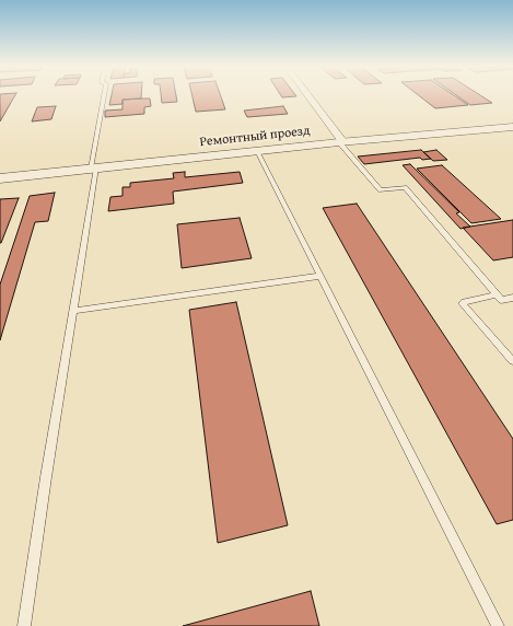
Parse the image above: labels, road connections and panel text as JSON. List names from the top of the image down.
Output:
{
  "streets": {
    "street": ["Ремонтный проезд"]
  }
}
